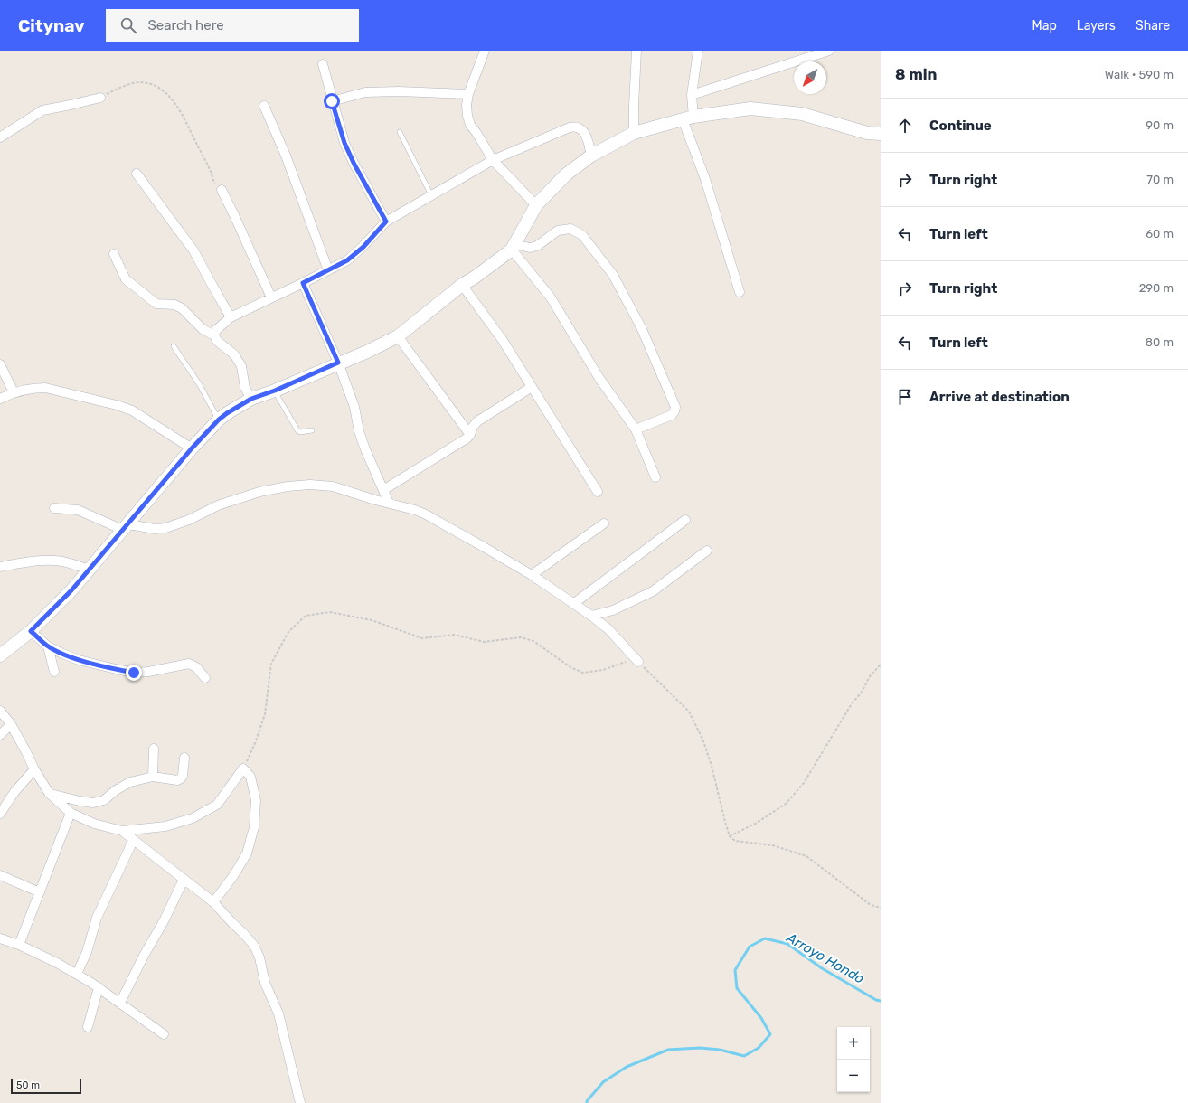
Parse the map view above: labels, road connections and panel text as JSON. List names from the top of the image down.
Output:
{
  "water": ["Arroyo Hondo"],
  "scale_bar": "50 m",
  "north": "bottom left",
  "page": {
    "header": "Citynav",
    "search": "Search here",
    "nav": ["Map", "Layers", "Share"],
    "heading": ["8 min", "Walk · 590 m"],
    "list": [
      ["Continue", "90 m"],
      ["Turn right", "70 m"],
      ["Turn left", "60 m"],
      ["Turn right", "290 m"],
      ["Turn left", "80 m"],
      "Arrive at destination"
    ],
    "map_buttons": ["+", "−"],
    "scale": "50 m"
  }
}
